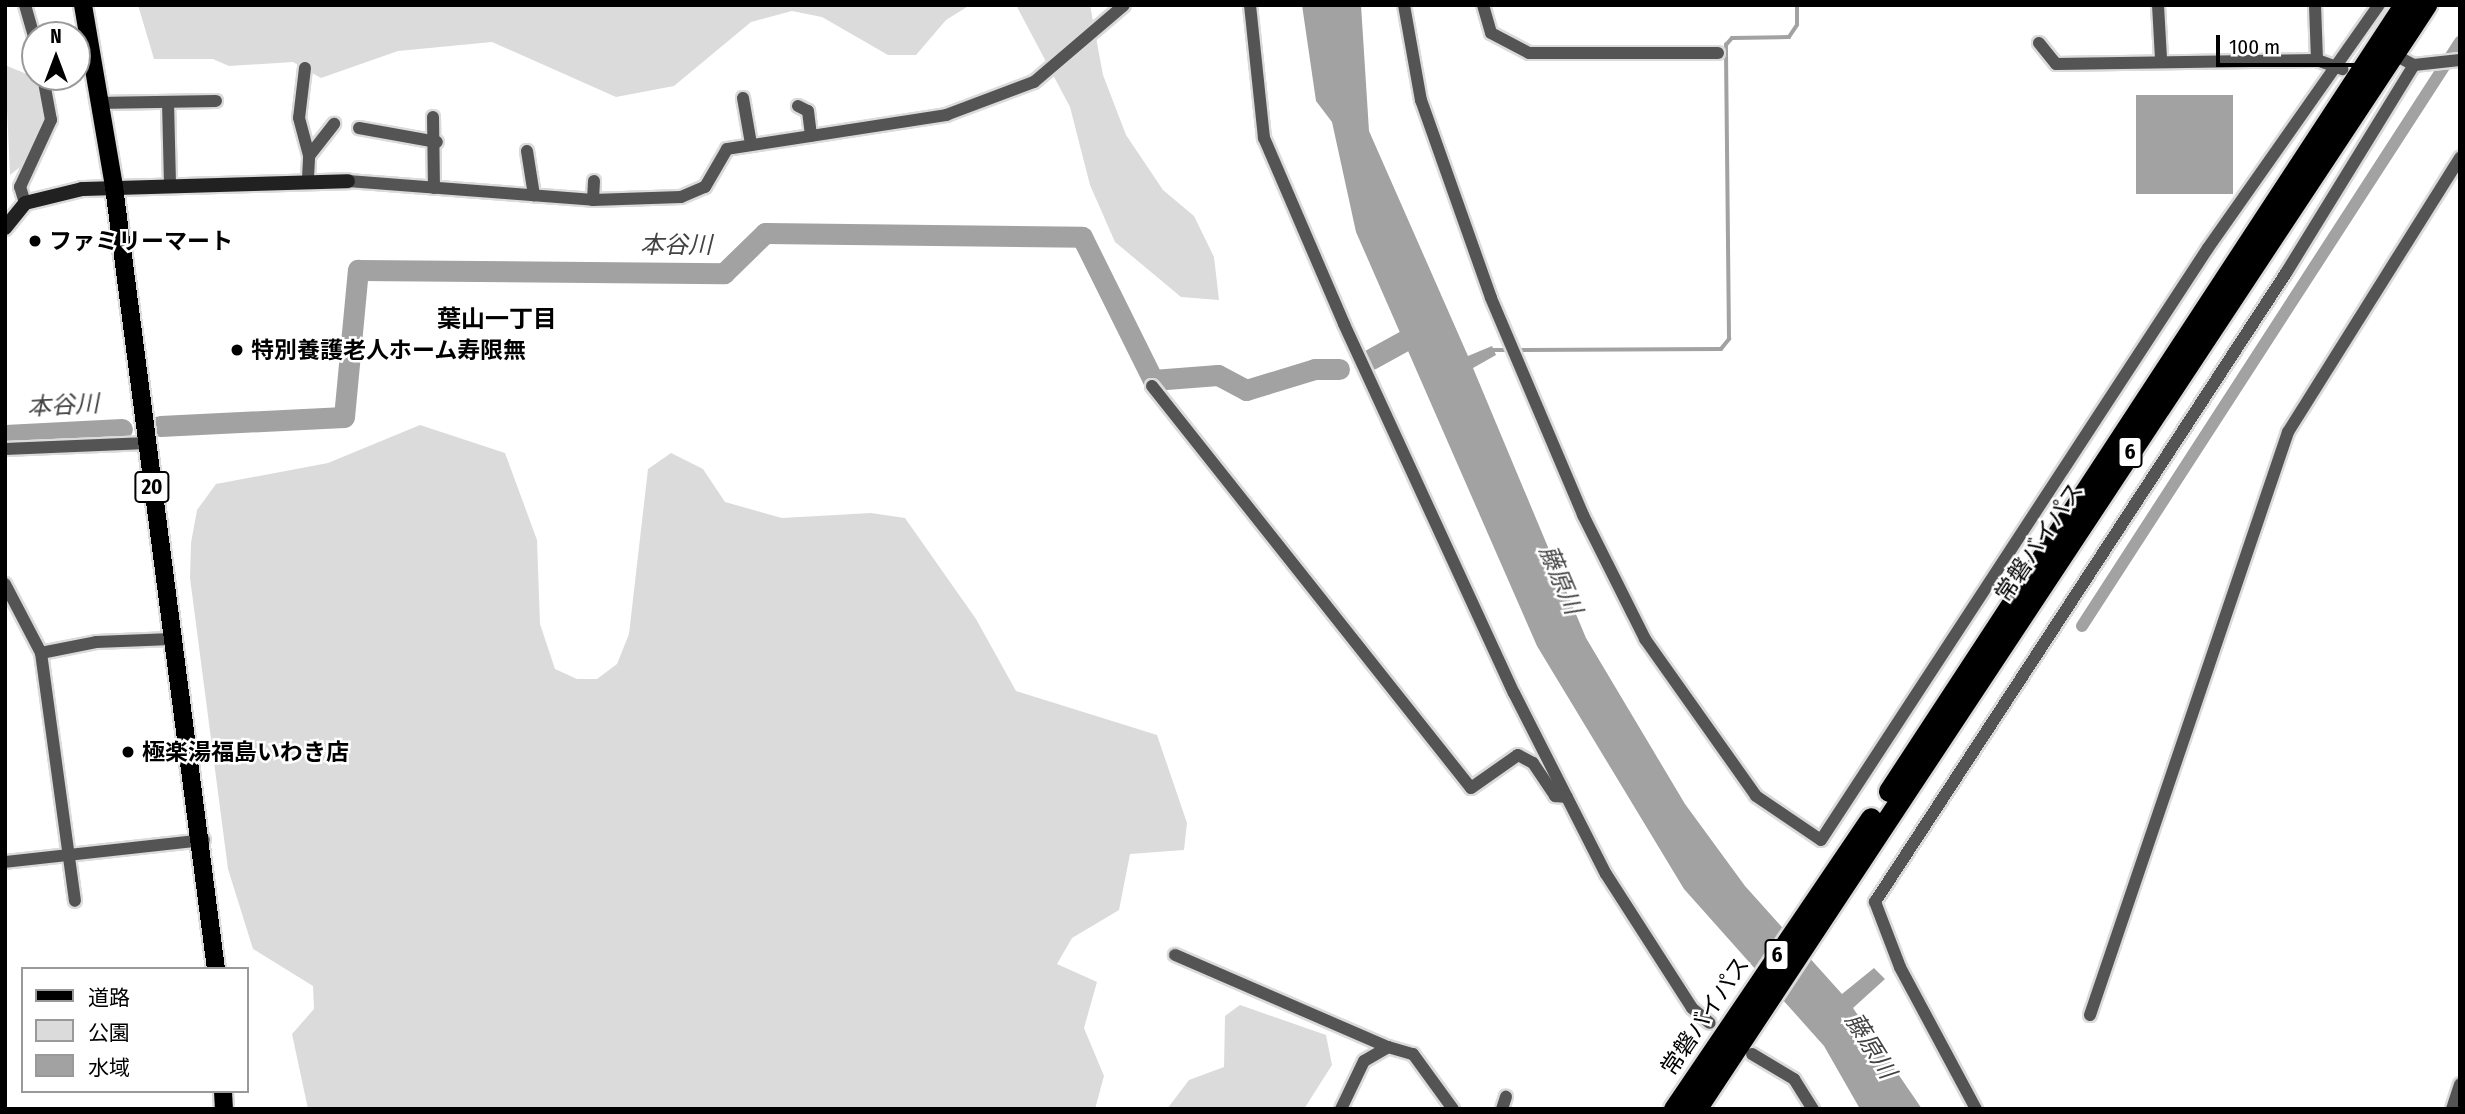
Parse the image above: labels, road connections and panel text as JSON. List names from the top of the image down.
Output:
{
  "streets": {
    "highway": ["6", "常磐バイパス"],
    "main road": ["20"]
  },
  "districts": ["葉山一丁目"],
  "water": ["本谷川", "藤原川"],
  "places": ["ファミリーマート", "特別養護老人ホーム寿限無", "極楽湯福島いわき店"],
  "legend": ["道路", "公園", "水域"],
  "scale_bar": "100 m",
  "north": "top"
}
